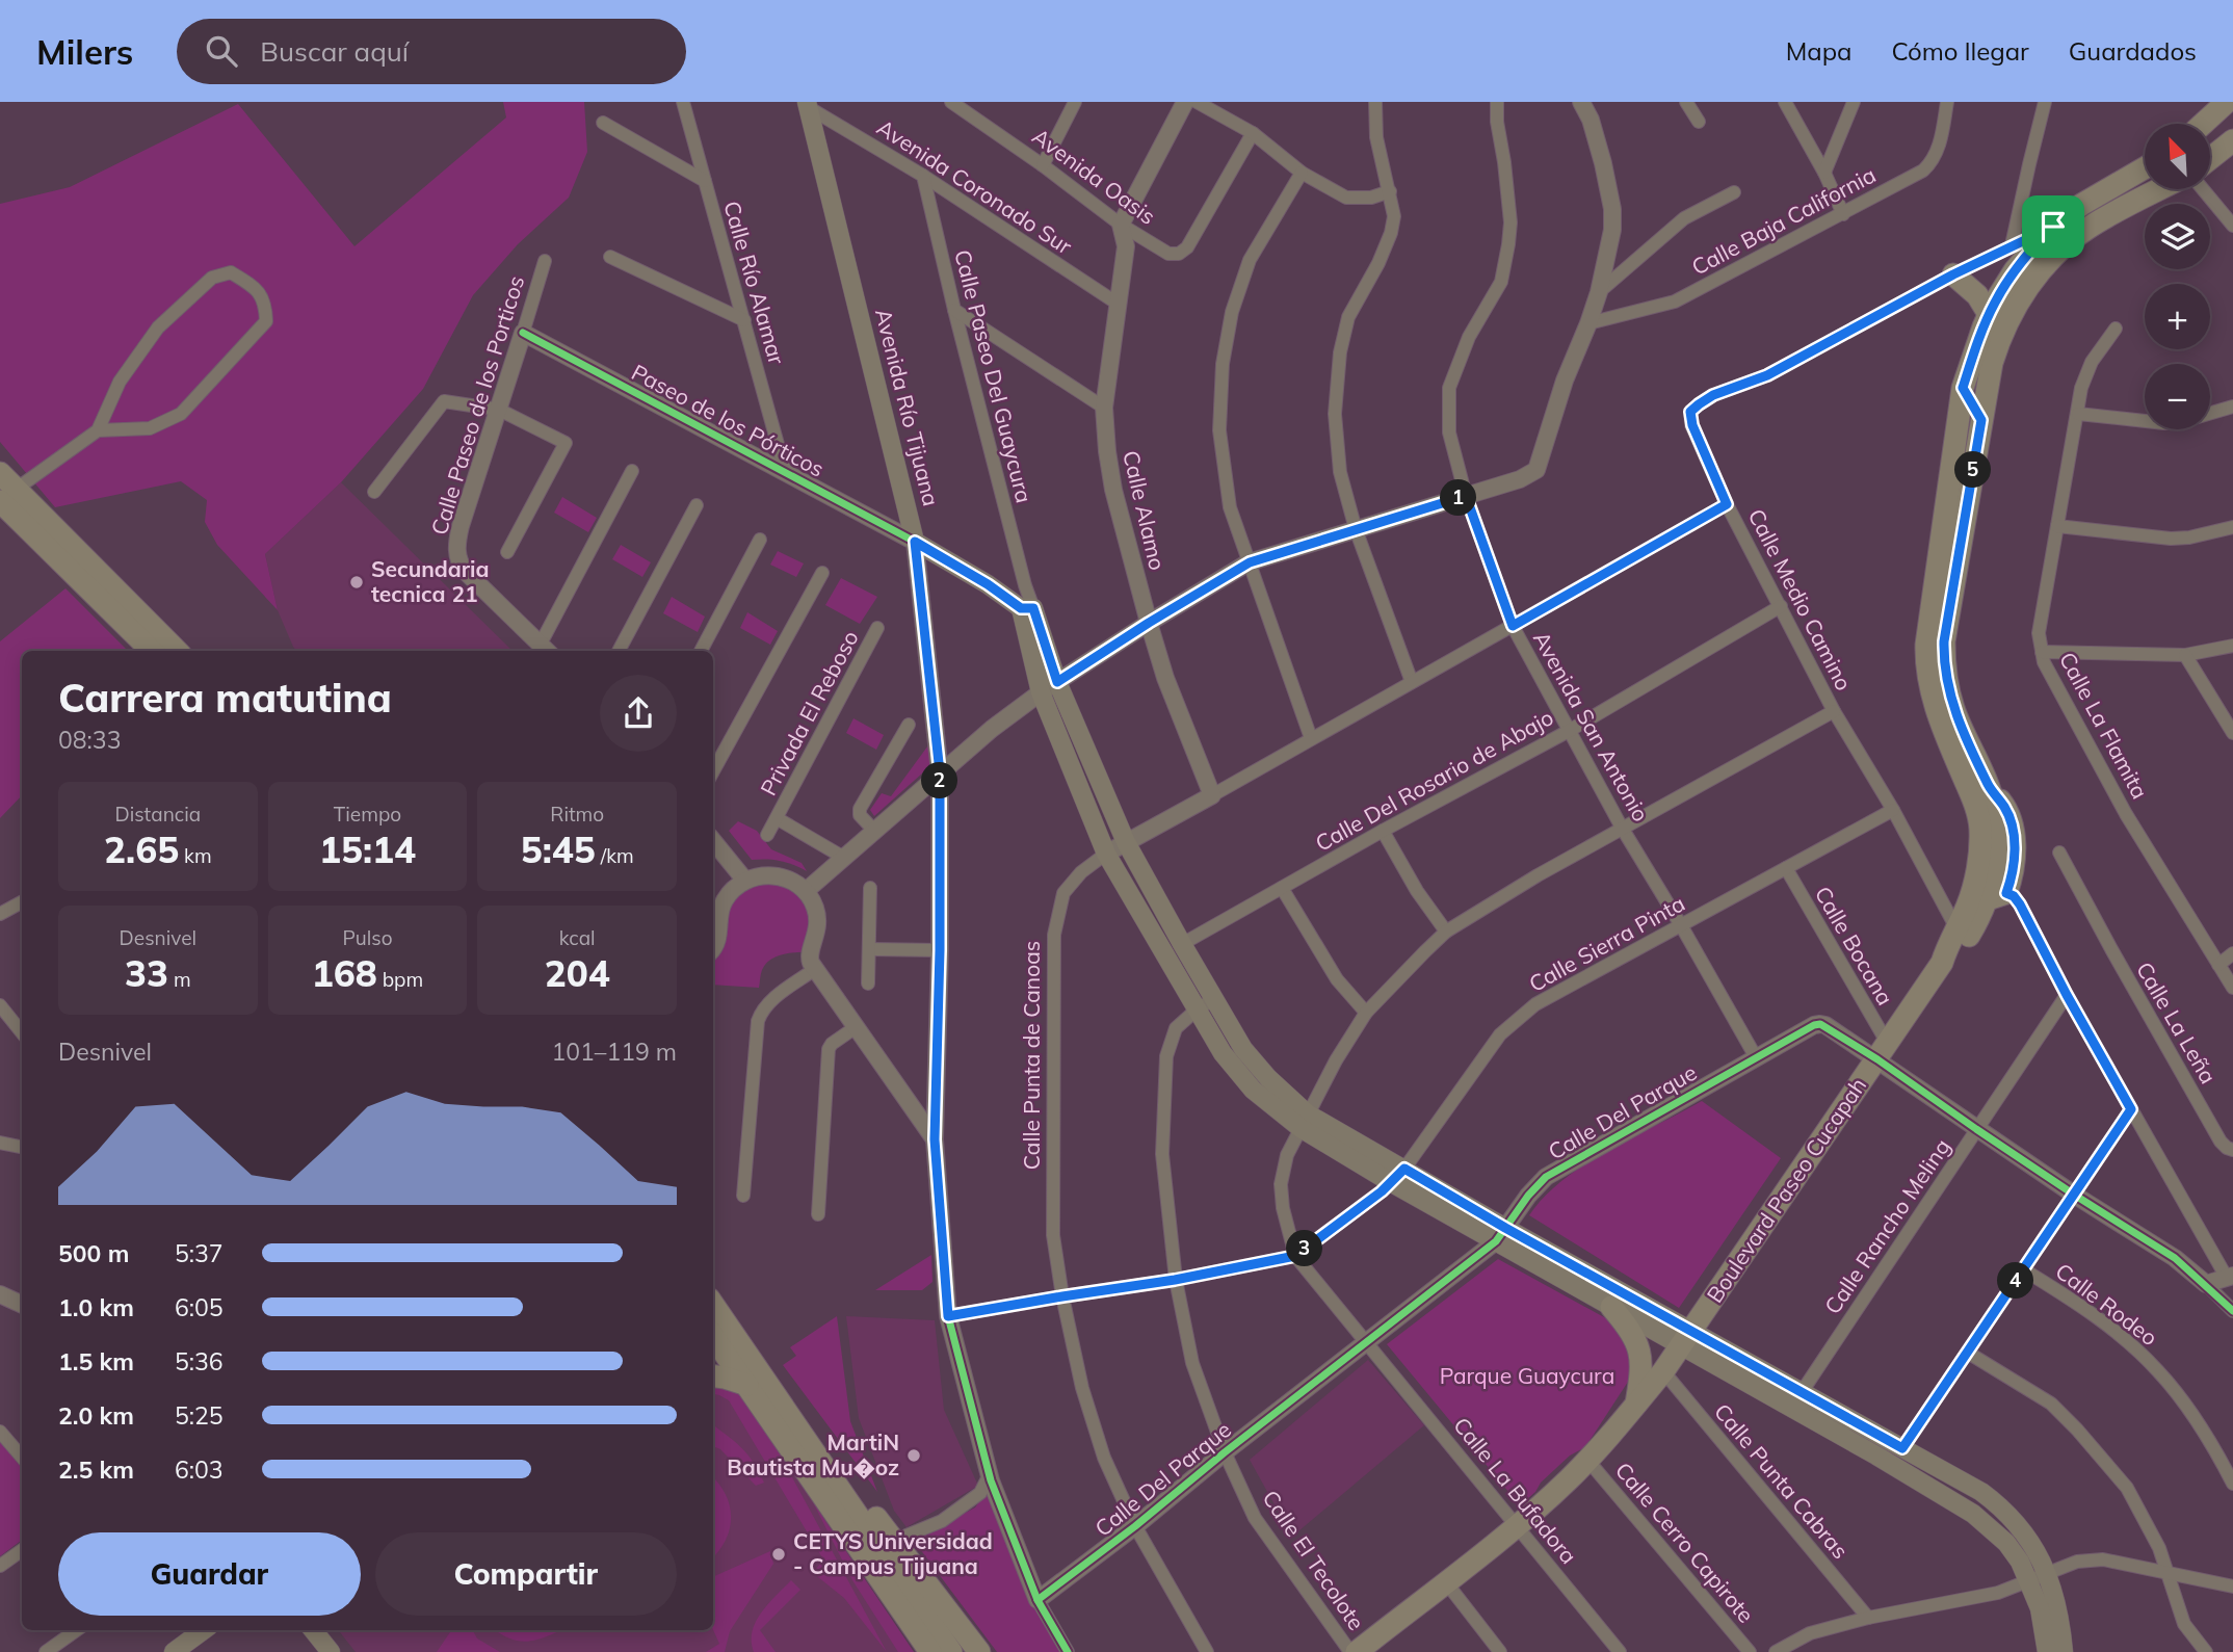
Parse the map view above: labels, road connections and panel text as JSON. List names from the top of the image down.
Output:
{
  "streets": {
    "main road": ["Avenida Río Tijuana", "Paseo de los Pórticos", "Boulevard Paseo Cucapah"],
    "street": [
      "Avenida Oasis",
      "Avenida Coronado Sur",
      "Calle Baja California",
      "Calle Río Alamar",
      "Calle Paseo Del Guaycura",
      "Calle Paseo de los Porticos",
      "Calle Alamo",
      "Calle Medio Camino",
      "Privada El Reboso",
      "Calle La Flamita",
      "Avenida San Antonio",
      "Calle Del Rosario de Abajo",
      "Calle Sierra Pinta",
      "Calle Bocana",
      "Calle La Leña",
      "Calle Punta de Canoas",
      "Calle Del Parque",
      "Calle Rancho Meling",
      "Calle Rodeo",
      "Calle Punta Cabras",
      "Calle La Bufadora",
      "Calle Cerro Capirote",
      "Calle El Tecolote"
    ]
  },
  "crossings": [
    ["Avenida Oasis", "Calle Alamo"],
    ["Avenida Coronado Sur", "Calle Paseo Del Guaycura"],
    ["Avenida Coronado Sur", "Avenida Río Tijuana"],
    ["Avenida Coronado Sur", "Calle Alamo"],
    ["Calle Río Alamar", "Paseo de los Pórticos"],
    ["Calle Paseo Del Guaycura", "Paseo de los Pórticos"],
    ["Calle Paseo de los Porticos", "Paseo de los Pórticos"],
    ["Avenida Río Tijuana", "Paseo de los Pórticos"],
    ["Avenida Río Tijuana", "Calle Sierra Pinta"],
    ["Avenida Río Tijuana", "Calle Del Parque"],
    ["Calle Alamo", "Calle Punta de Canoas"],
    ["Calle Medio Camino", "Calle Del Rosario de Abajo"],
    ["Calle Medio Camino", "Calle Sierra Pinta"],
    ["Calle Medio Camino", "Calle Punta de Canoas"],
    ["Calle Medio Camino", "Calle La Bufadora"],
    ["Avenida San Antonio", "Calle Del Rosario de Abajo"],
    ["Avenida San Antonio", "Calle Sierra Pinta"],
    ["Avenida San Antonio", "Calle Punta de Canoas"],
    ["Avenida San Antonio", "Calle Del Parque"],
    ["Avenida San Antonio", "Calle La Bufadora"],
    ["Calle Sierra Pinta", "Calle Bocana"],
    ["Calle Sierra Pinta", "Calle Punta de Canoas"],
    ["Calle Sierra Pinta", "Calle La Bufadora"],
    ["Calle Sierra Pinta", "Calle El Tecolote"],
    ["Calle Bocana", "Calle Del Parque"],
    ["Calle Bocana", "Boulevard Paseo Cucapah"],
    ["Calle Punta de Canoas", "Calle Del Parque"],
    ["Calle Del Parque", "Boulevard Paseo Cucapah"],
    ["Calle Del Parque", "Calle Rancho Meling"],
    ["Calle Del Parque", "Calle La Bufadora"],
    ["Calle Del Parque", "Calle El Tecolote"],
    ["Boulevard Paseo Cucapah", "Calle Punta Cabras"],
    ["Boulevard Paseo Cucapah", "Calle La Bufadora"],
    ["Boulevard Paseo Cucapah", "Calle Cerro Capirote"]
  ],
  "parks": ["Parque Guaycura"],
  "places": ["Secundaria tecnica 21", "MartiN Bautista Mu�oz", "CETYS Universidad - Campus Tijuana"],
  "north": "top left",
  "page": {
    "header": "Milers",
    "search": "Buscar aquí",
    "nav": ["Mapa", "Cómo llegar", "Guardados"],
    "map_buttons": ["+", "−"],
    "pins": [
      "5",
      "1",
      "2",
      "3",
      "4"
    ],
    "heading": ["Carrera matutina", "08:33"],
    "stats": [
      ["Distancia", "2.65 km"],
      ["Tiempo", "15:14"],
      ["Ritmo", "5:45 /km"],
      ["Desnivel", "33 m"],
      ["Pulso", "168 bpm"],
      ["kcal", "204"]
    ],
    "chart": ["Desnivel", "101–119 m"],
    "list": [
      {
        "name": "500 m",
        "note": "5:37"
      },
      {
        "name": "1.0 km",
        "note": "6:05"
      },
      {
        "name": "1.5 km",
        "note": "5:36"
      },
      {
        "name": "2.0 km",
        "note": "5:25"
      },
      {
        "name": "2.5 km",
        "note": "6:03"
      }
    ],
    "buttons": ["Guardar", "Compartir"]
  }
}
